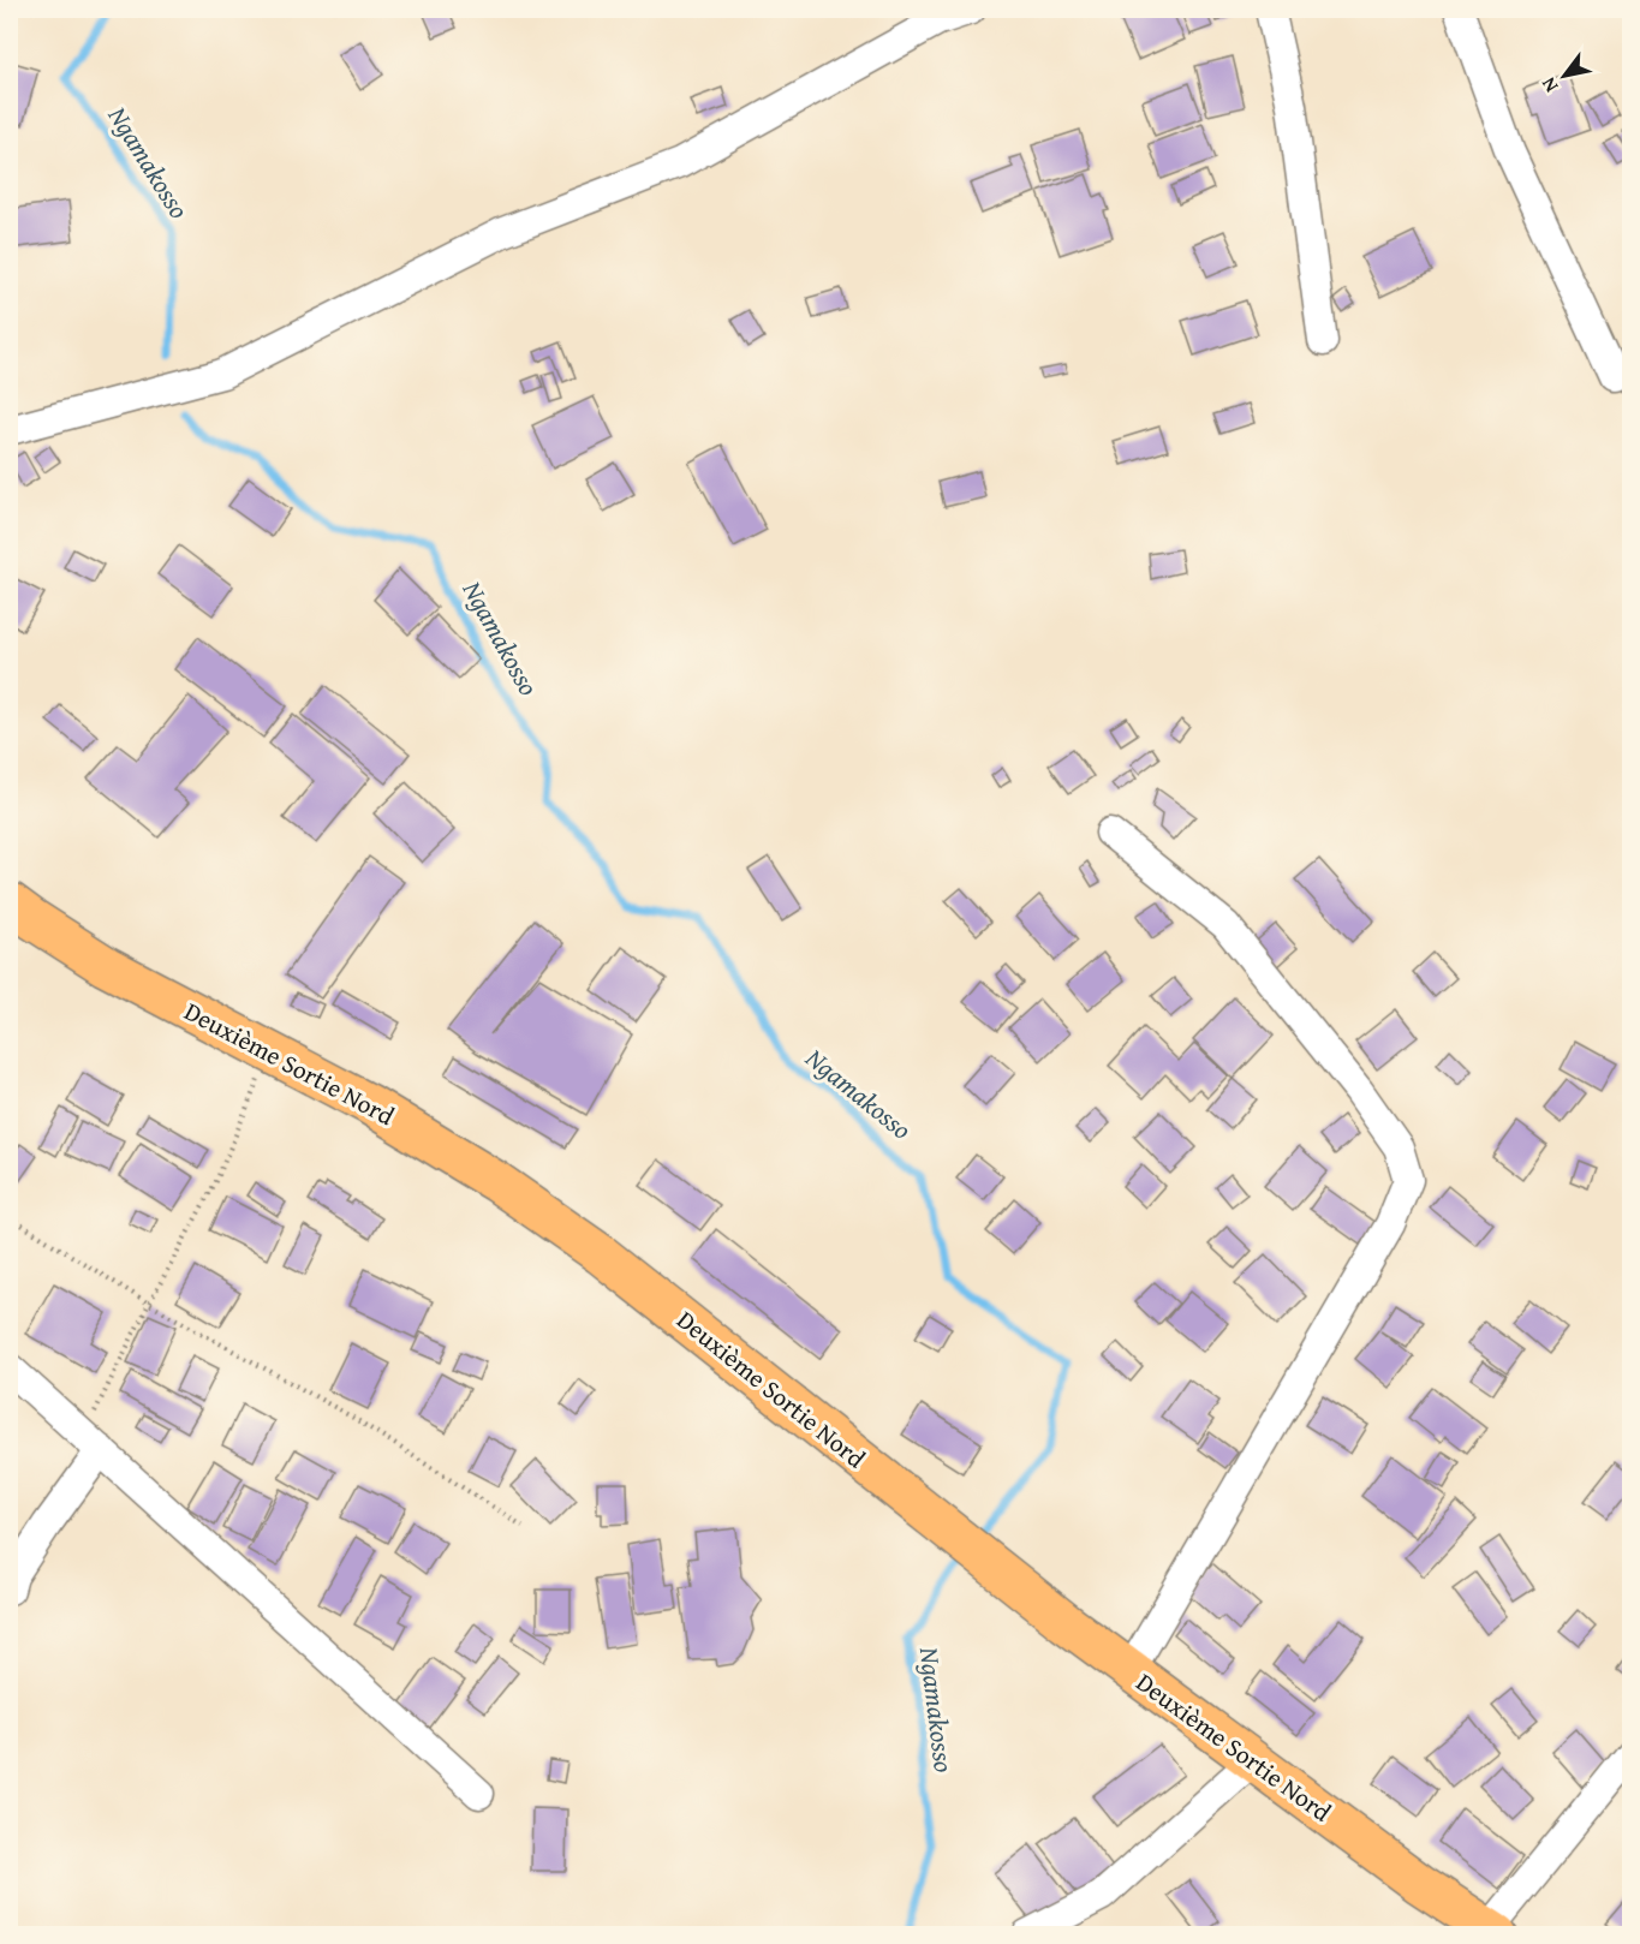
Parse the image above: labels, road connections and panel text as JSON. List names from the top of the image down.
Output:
{
  "streets": {
    "main road": ["Deuxième Sortie Nord"]
  },
  "water": ["Ngamakosso"],
  "north": "bottom left"
}
